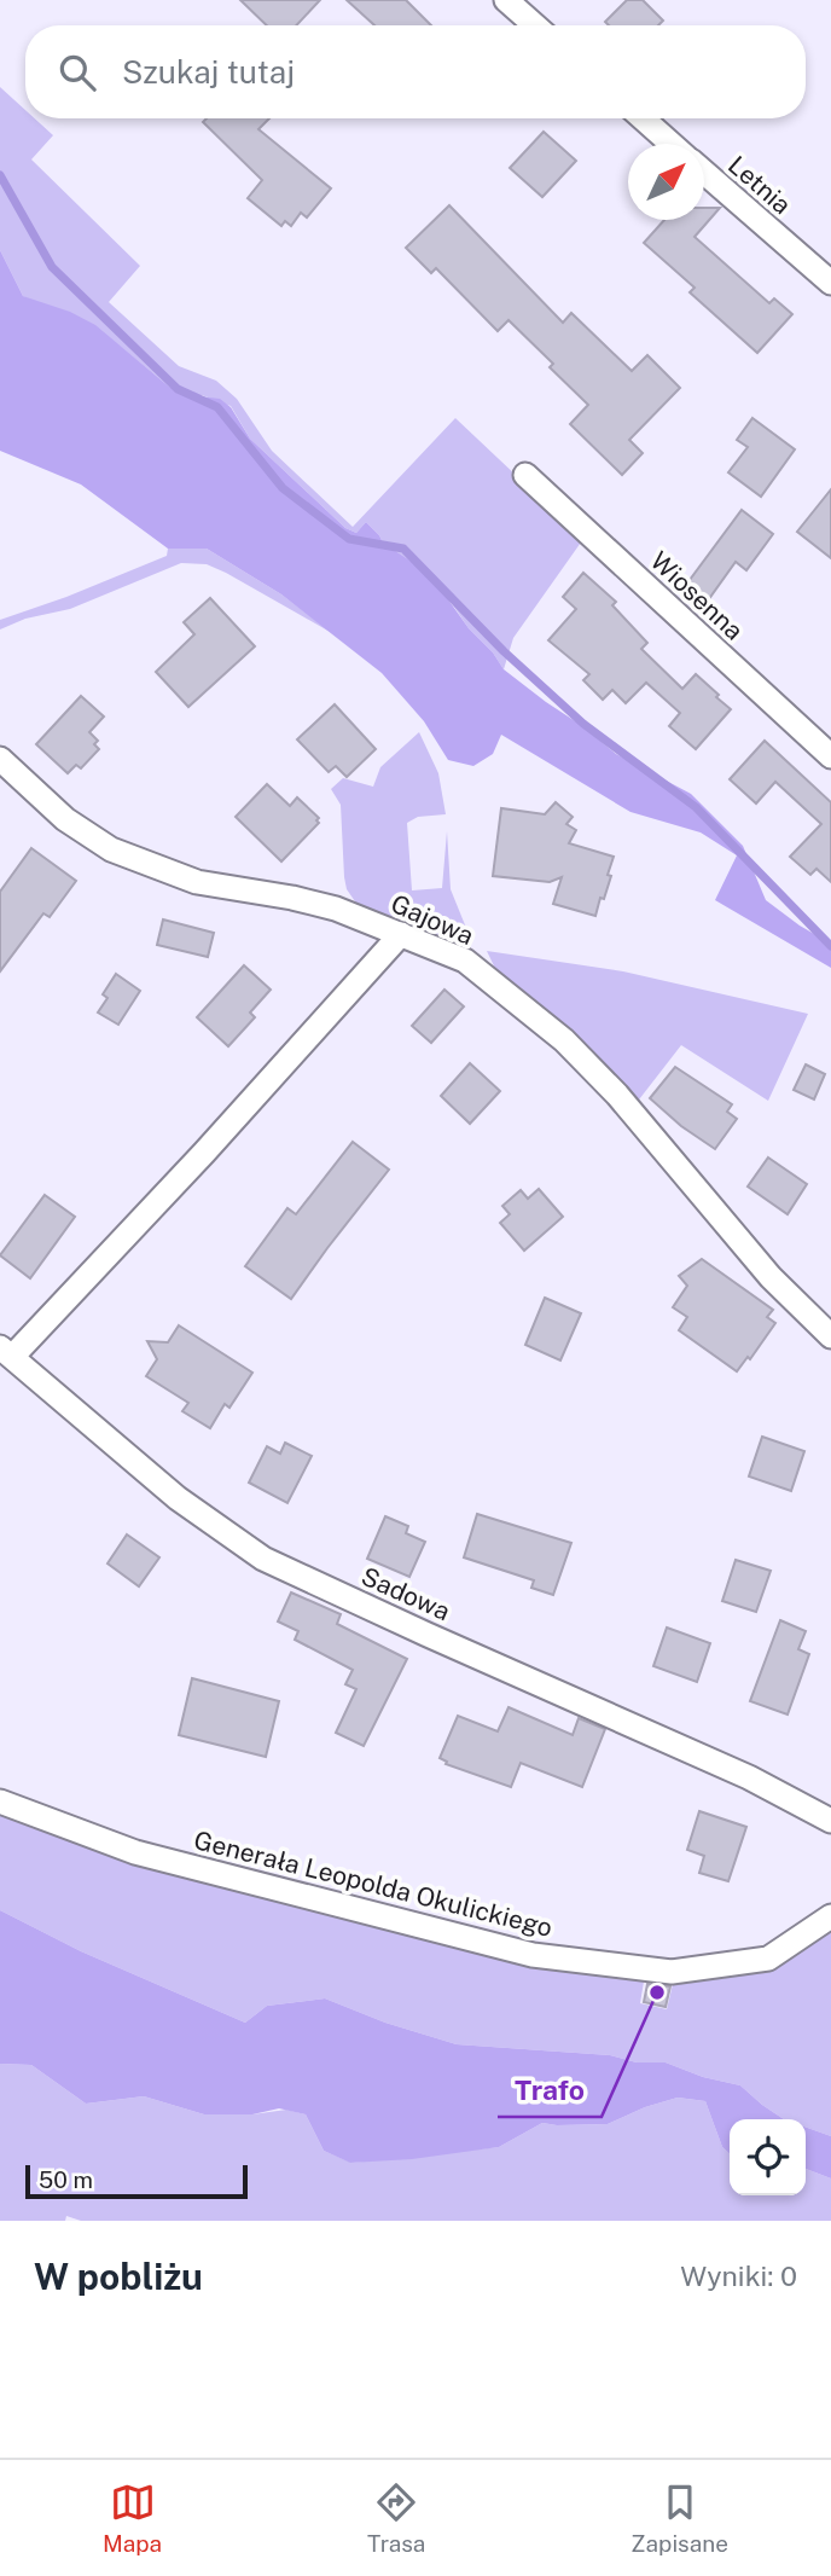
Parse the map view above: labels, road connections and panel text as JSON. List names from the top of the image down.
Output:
{
  "streets": {
    "street": [
      "Letnia",
      "Wiosenna",
      "Gajowa",
      "Sadowa",
      "Generała Leopolda Okulickiego"
    ]
  },
  "places": ["Trafo"],
  "scale_bar": "50 m",
  "north": "top right",
  "page": {
    "search": "Szukaj tutaj",
    "scale": "50 m",
    "heading": ["W pobliżu", "Wyniki: 0"],
    "nav": ["Mapa", "Trasa", "Zapisane"]
  }
}
